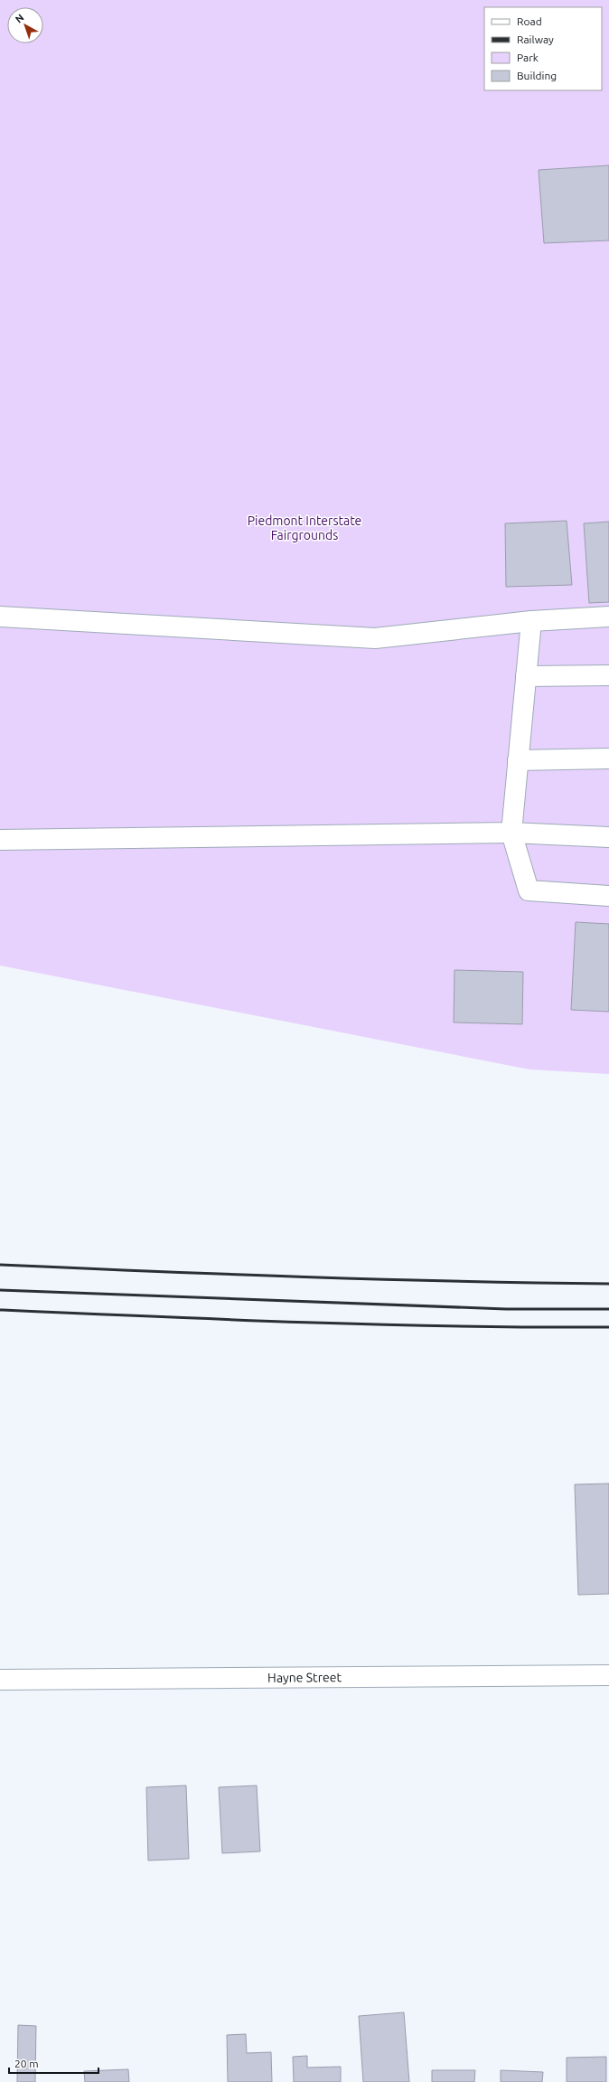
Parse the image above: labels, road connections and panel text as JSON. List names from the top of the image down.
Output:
{
  "streets": {
    "street": ["Hayne Street"]
  },
  "parks": ["Piedmont Interstate Fairgrounds"],
  "legend": [
    "Road",
    "Railway",
    "Park",
    "Building"
  ],
  "scale_bar": "20 m",
  "north": "top left"
}
